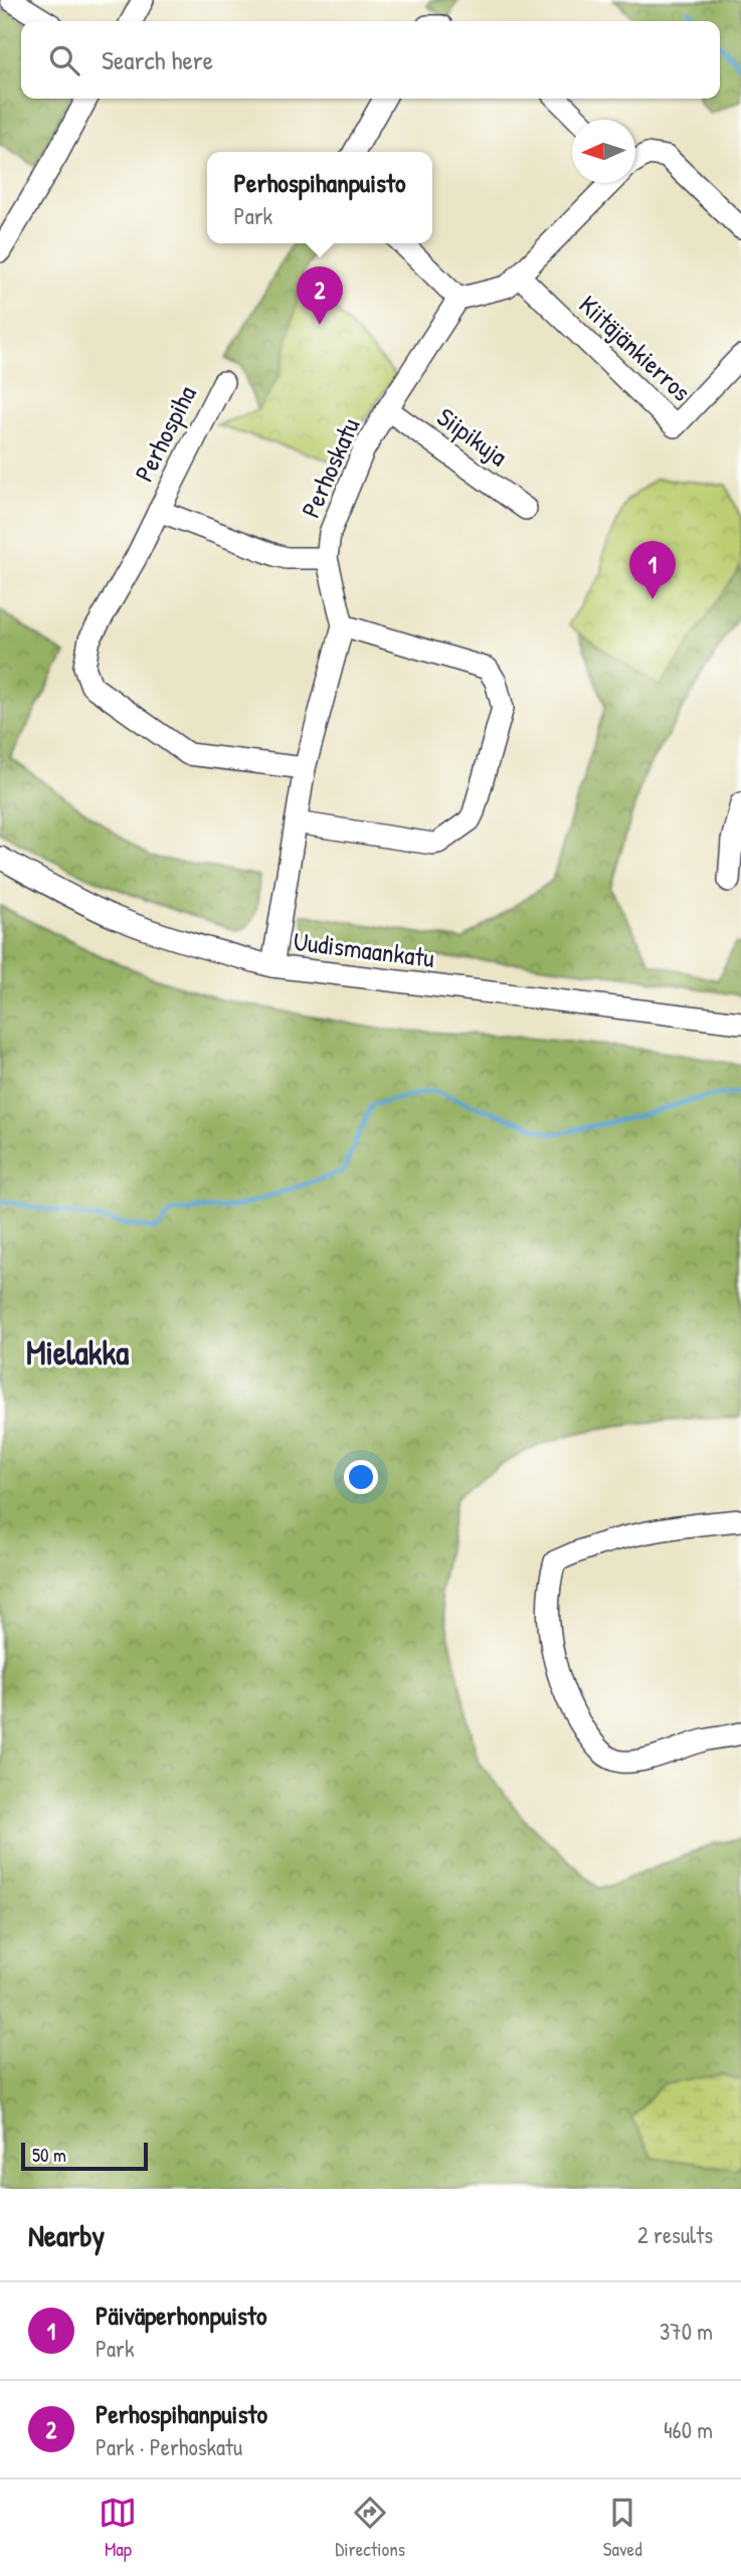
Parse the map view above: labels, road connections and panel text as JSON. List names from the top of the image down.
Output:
{
  "streets": {
    "street": [
      "Kiitäjänkierros",
      "Perhospiha",
      "Siipikuja",
      "Perhoskatu",
      "Uudismaankatu"
    ]
  },
  "crossings": [
    ["Perhospiha", "Perhoskatu"],
    ["Siipikuja", "Perhoskatu"],
    ["Perhoskatu", "Uudismaankatu"]
  ],
  "districts": ["Mielakka"],
  "scale_bar": "50 m",
  "north": "left",
  "page": {
    "search": "Search here",
    "popup": ["Perhospihanpuisto", "Park"],
    "pins": ["2", "1"],
    "scale": "50 m",
    "heading": ["Nearby", "2 results"],
    "list": [
      {
        "mark": "1",
        "name": "Päiväperhonpuisto",
        "note": "Park",
        "value": "370 m"
      },
      {
        "mark": "2",
        "name": "Perhospihanpuisto",
        "note": "Park · Perhoskatu",
        "value": "460 m"
      }
    ],
    "nav": ["Map", "Directions", "Saved"]
  }
}
